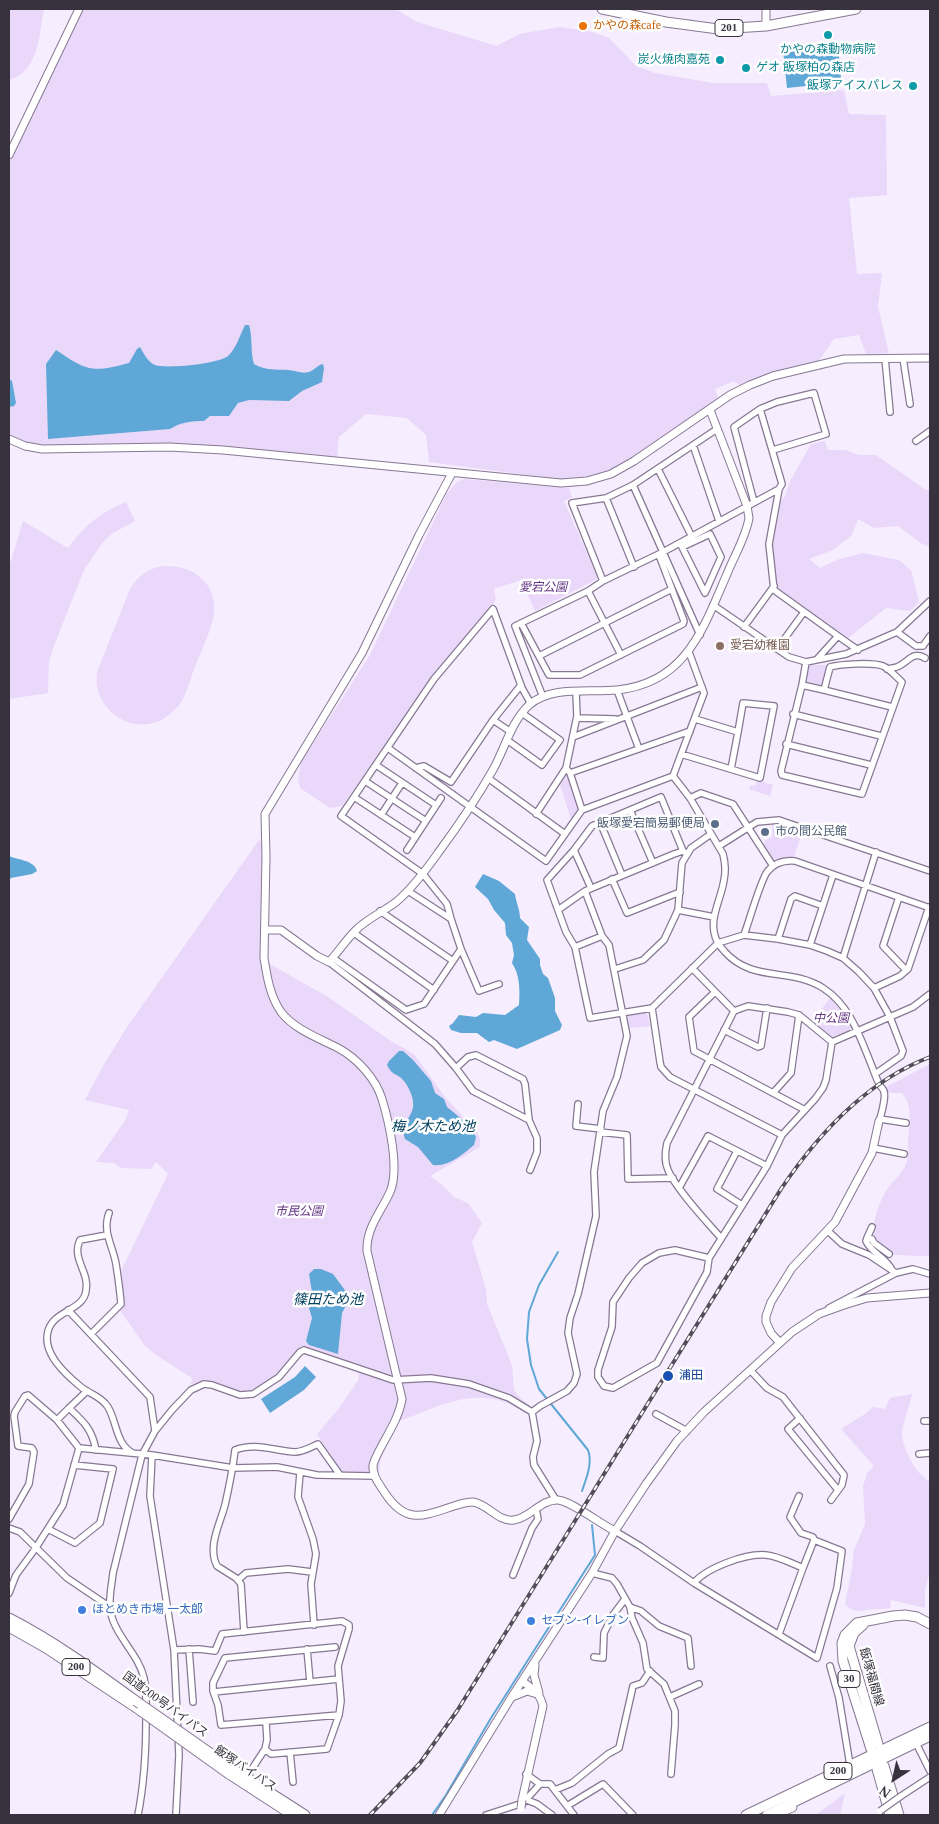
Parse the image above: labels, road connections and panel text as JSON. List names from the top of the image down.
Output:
{
  "streets": {
    "main road": [
      "201",
      "200",
      "飯塚福間線",
      "30",
      "国道200号バイパス",
      "飯塚バイパス"
    ]
  },
  "crossings": [
    ["国道200号バイパス", "飯塚バイパス"]
  ],
  "water": ["梅ノ木ため池", "篠田ため池"],
  "parks": ["愛宕公園", "中公園", "市民公園"],
  "places": [
    "かやの森cafe",
    "かやの森動物病院",
    "炭火焼肉嘉苑",
    "ゲオ 飯塚柏の森店",
    "飯塚アイスパレス",
    "愛宕幼稚園",
    "飯塚愛宕簡易郵便局",
    "市の間公民館",
    "浦田",
    "ほとめき市場 一太郎",
    "セブン-イレブン"
  ],
  "north": "bottom left"
}
